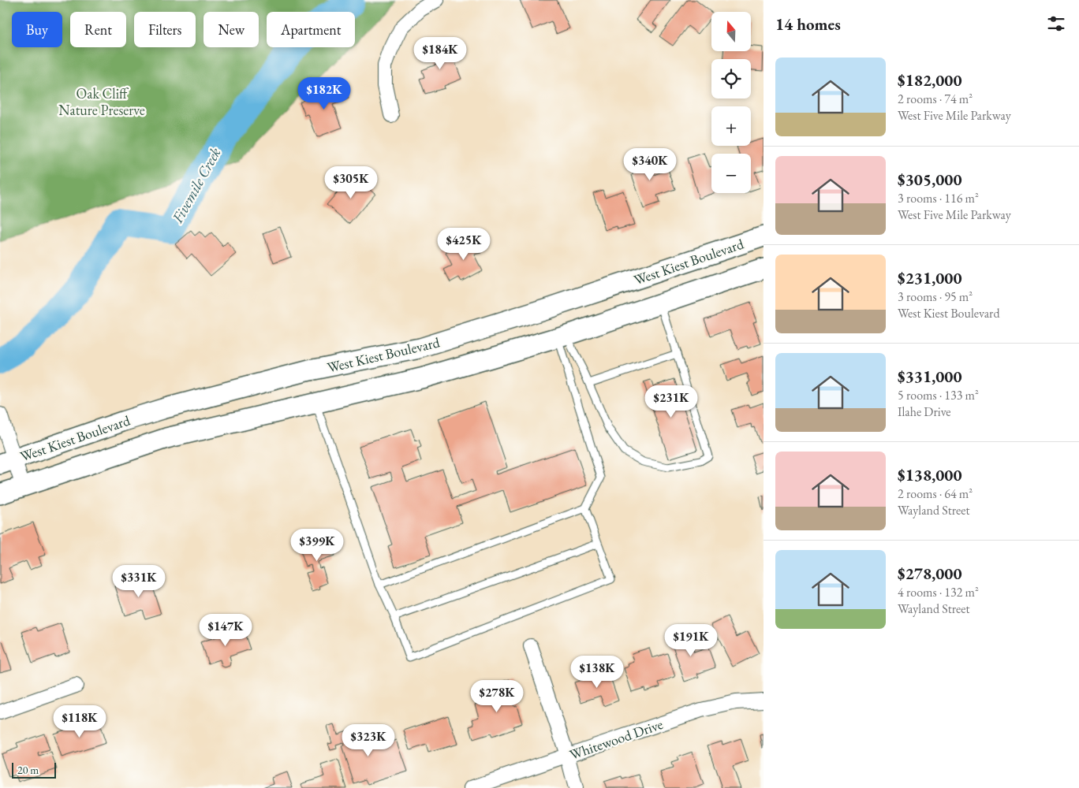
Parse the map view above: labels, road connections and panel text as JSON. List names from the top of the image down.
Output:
{
  "streets": {
    "main road": ["West Kiest Boulevard"],
    "street": ["Whitewood Drive"]
  },
  "water": ["Fivemile Creek"],
  "parks": ["Oak Cliff Nature Preserve"],
  "scale_bar": "20 m",
  "north": "top",
  "page": {
    "heading": "14 homes",
    "map_buttons": ["+", "−"],
    "chip": [
      "Buy",
      "Rent",
      "Filters",
      "New",
      "Apartment"
    ],
    "price": [
      "$184K",
      "$182K",
      "$340K",
      "$305K",
      "$425K",
      "$231K",
      "$399K",
      "$331K",
      "$147K",
      "$191K",
      "$138K",
      "$278K",
      "$118K",
      "$323K"
    ],
    "list": [
      {
        "name": "$182,000",
        "note": "2 rooms · 74 m² · West Five Mile Parkway"
      },
      {
        "name": "$305,000",
        "note": "3 rooms · 116 m² · West Five Mile Parkway"
      },
      {
        "name": "$231,000",
        "note": "3 rooms · 95 m² · West Kiest Boulevard"
      },
      {
        "name": "$331,000",
        "note": "5 rooms · 133 m² · Ilahe Drive"
      },
      {
        "name": "$138,000",
        "note": "2 rooms · 64 m² · Wayland Street"
      },
      {
        "name": "$278,000",
        "note": "4 rooms · 132 m² · Wayland Street"
      }
    ],
    "scale": "20 m"
  }
}
